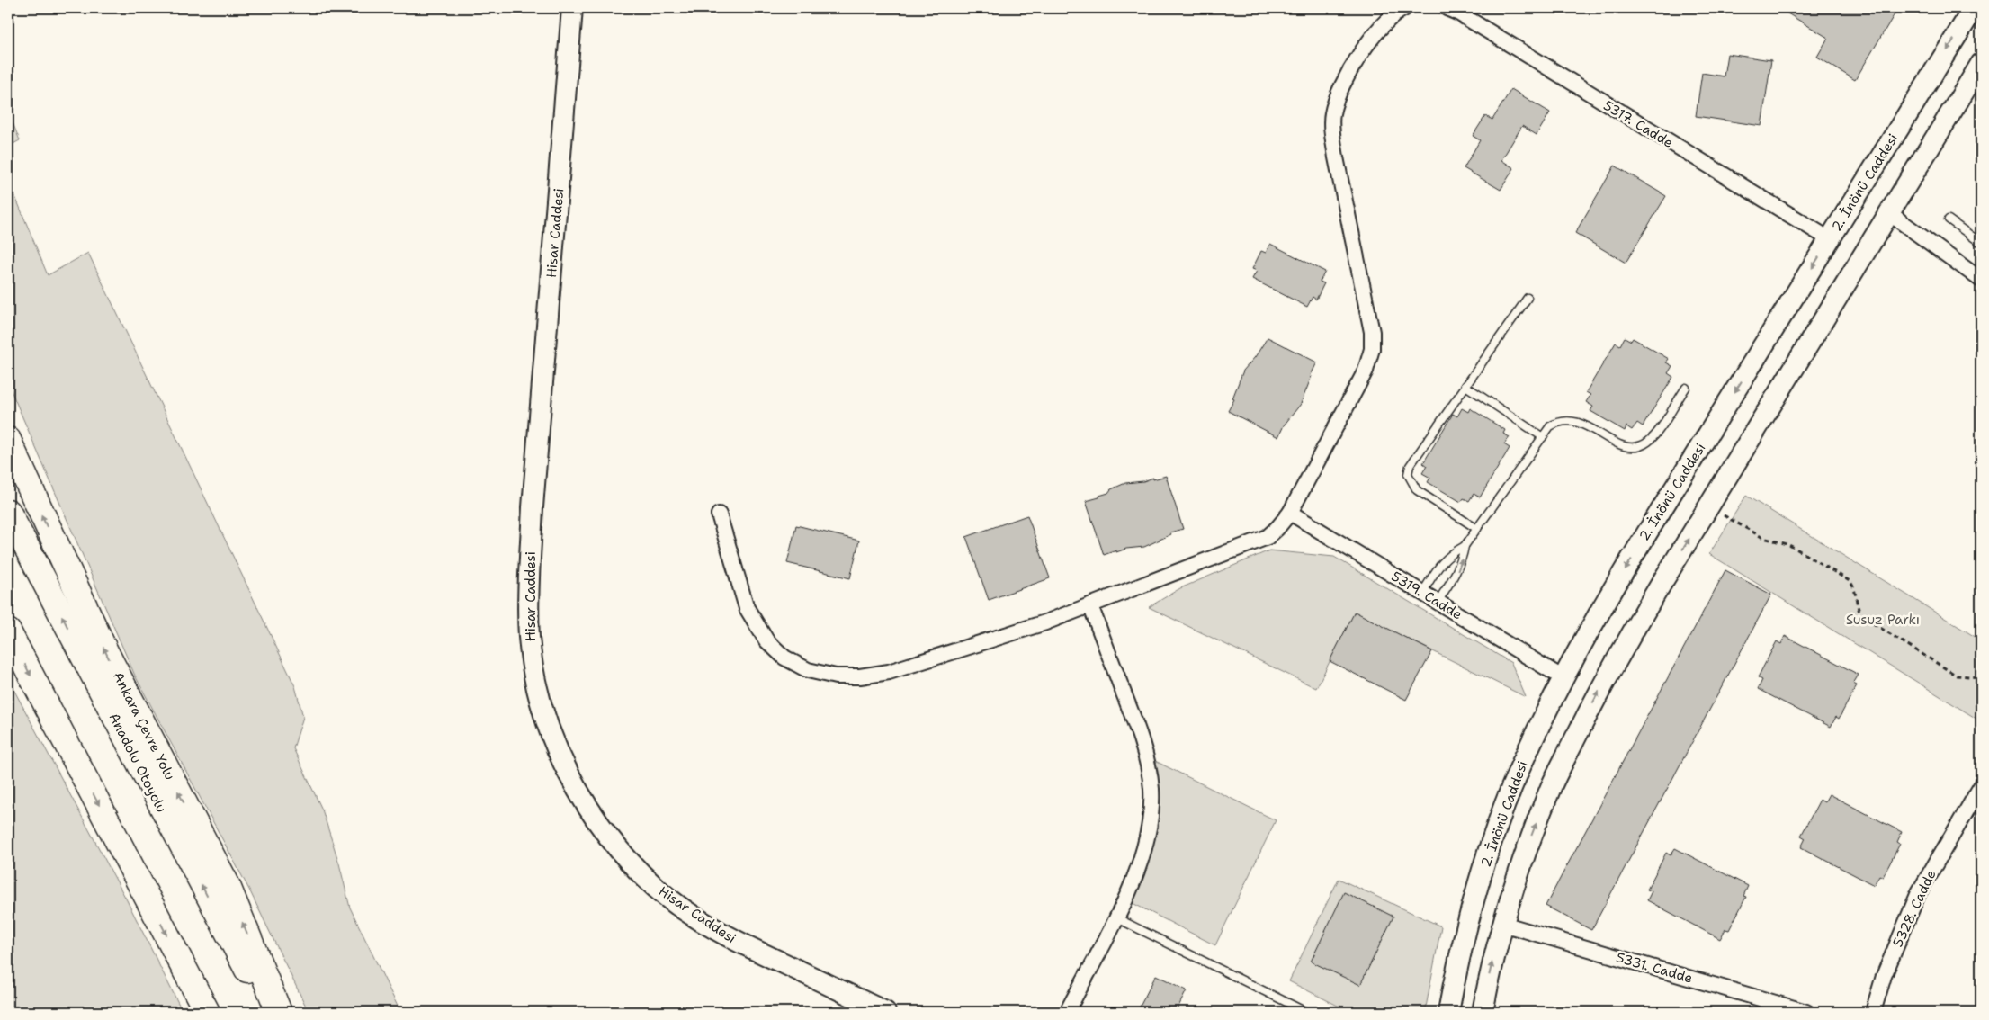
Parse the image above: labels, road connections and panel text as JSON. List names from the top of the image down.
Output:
{
  "streets": {
    "highway": ["Ankara Çevre Yolu", "Anadolu Otoyolu"],
    "main road": ["2. İnönü Caddesi", "Hisar Caddesi"],
    "street": [
      "5317. Cadde",
      "5319. Cadde",
      "5328. Cadde",
      "5331. Cadde"
    ]
  },
  "crossings": [
    ["5317. Cadde", "2. İnönü Caddesi"],
    ["2. İnönü Caddesi", "5319. Cadde"]
  ],
  "parks": ["Susuz Parkı"]
}
